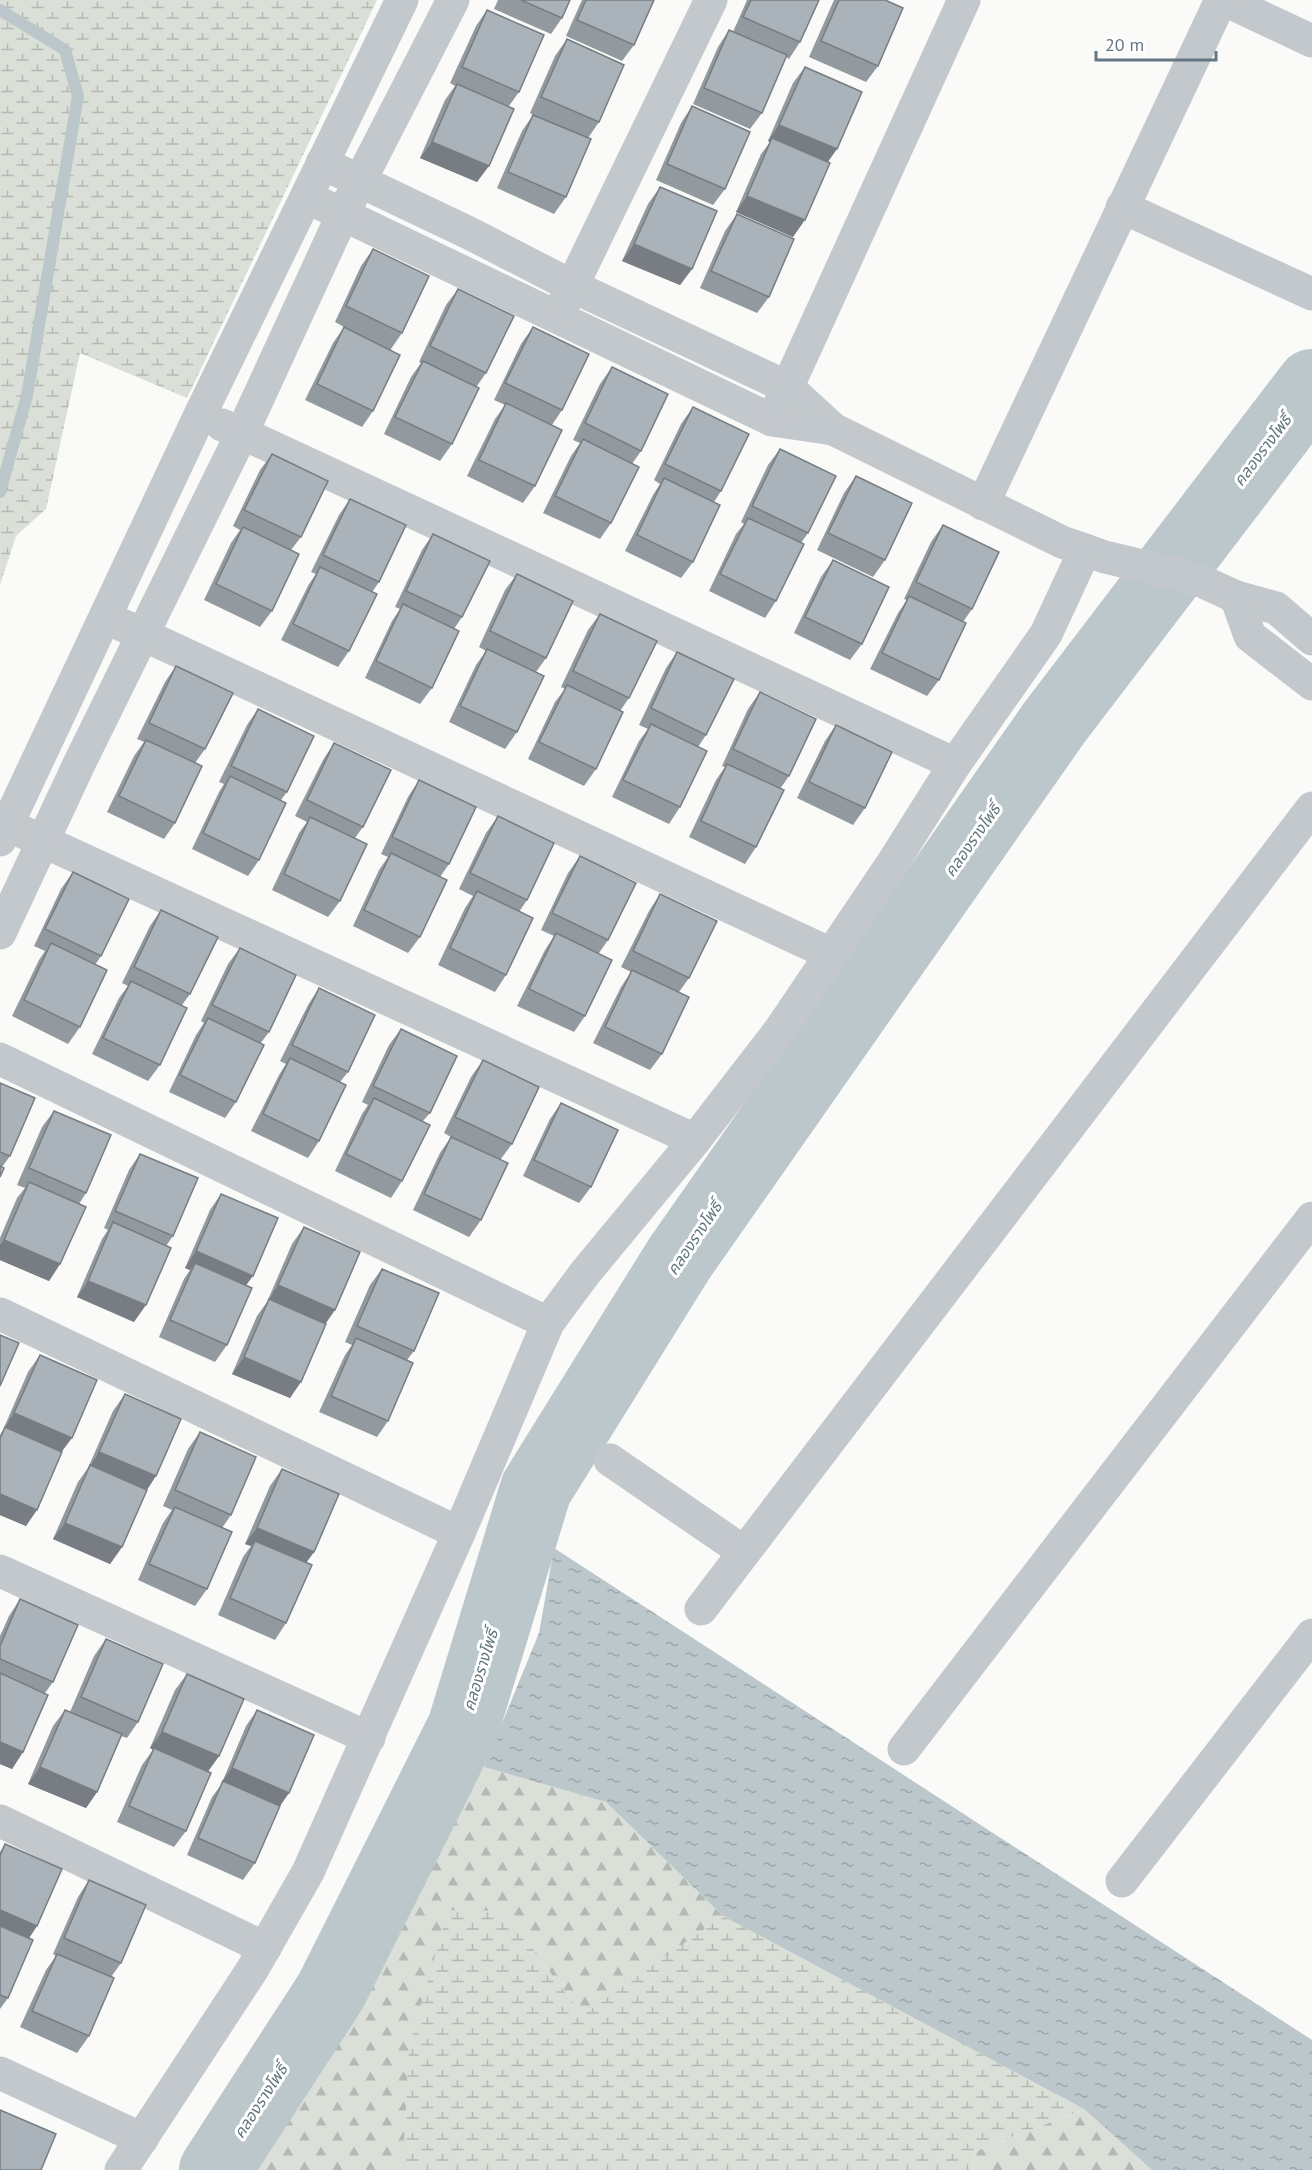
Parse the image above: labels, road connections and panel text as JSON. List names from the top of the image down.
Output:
{
  "water": ["คลองรางโพธิ์"],
  "scale_bar": "20 m"
}
